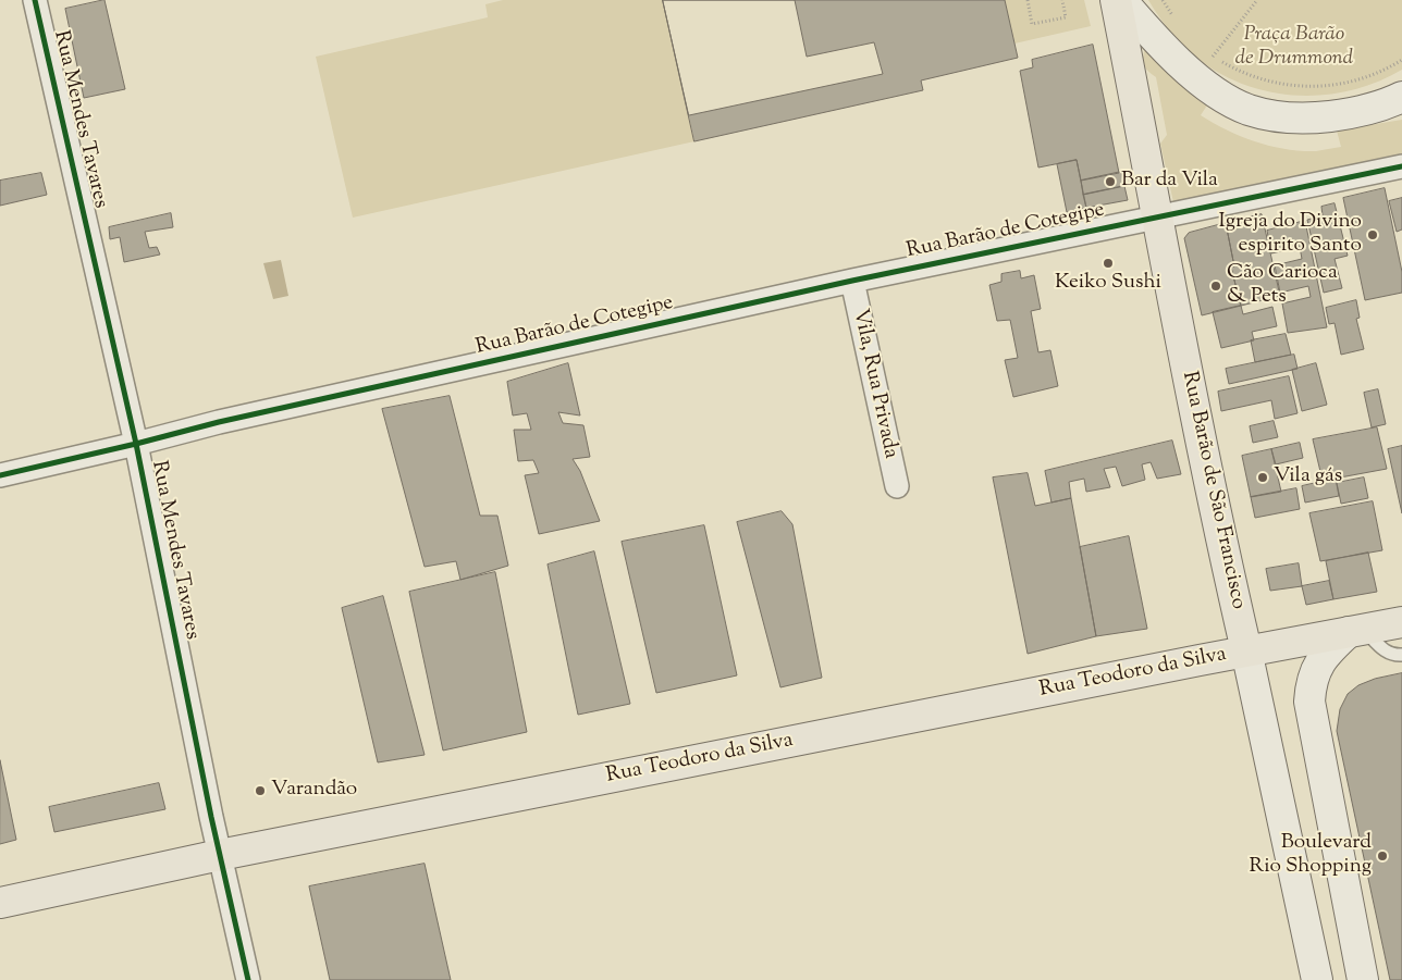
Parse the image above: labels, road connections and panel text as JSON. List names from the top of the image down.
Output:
{
  "streets": {
    "main road": ["Rua Barão de São Francisco", "Rua Teodoro da Silva"],
    "street": ["Rua Mendes Tavares", "Rua Barão de Cotegipe", "Vila, Rua Privada"]
  },
  "crossings": [
    ["Rua Mendes Tavares", "Rua Barão de Cotegipe"],
    ["Rua Mendes Tavares", "Rua Teodoro da Silva"],
    ["Rua Barão de Cotegipe", "Vila, Rua Privada"],
    ["Rua Barão de Cotegipe", "Rua Barão de São Francisco"],
    ["Rua Barão de São Francisco", "Rua Teodoro da Silva"]
  ],
  "parks": ["Praça Barão de Drummond"],
  "places": [
    "Bar da Vila",
    "Igreja do Divino espirito Santo",
    "Keiko Sushi",
    "Cão Carioca & Pets",
    "Vila gás",
    "Varandão",
    "Boulevard Rio Shopping"
  ]
}
